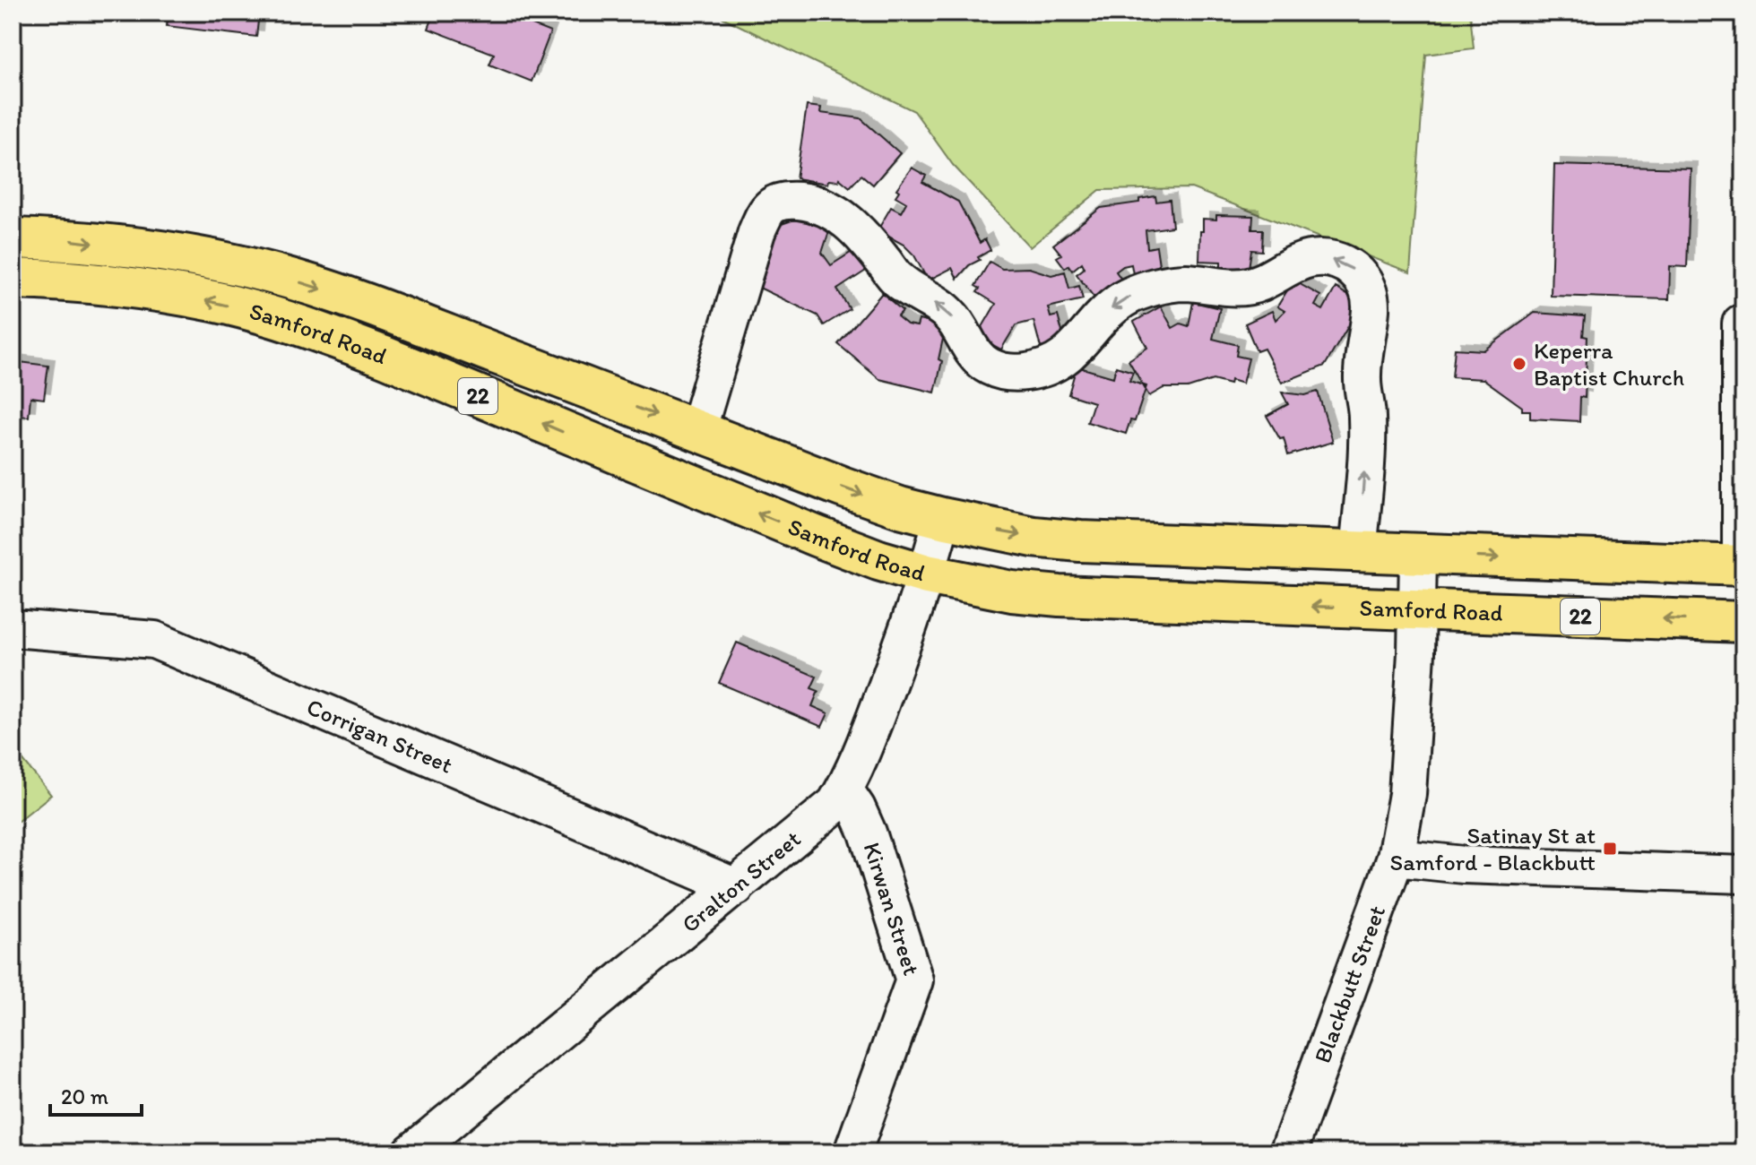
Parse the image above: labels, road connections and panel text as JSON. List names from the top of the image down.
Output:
{
  "streets": {
    "main road": ["Samford Road", "22"],
    "street": [
      "Corrigan Street",
      "Gralton Street",
      "Kirwan Street",
      "Blackbutt Street"
    ]
  },
  "crossings": [
    ["Samford Road", "Gralton Street"],
    ["Samford Road", "Blackbutt Street"],
    ["Corrigan Street", "Gralton Street"],
    ["Gralton Street", "Kirwan Street"]
  ],
  "places": {
    "other": ["Keperra Baptist Church"],
    "transit": ["Satinay St at Samford - Blackbutt"]
  },
  "scale_bar": "20 m"
}
